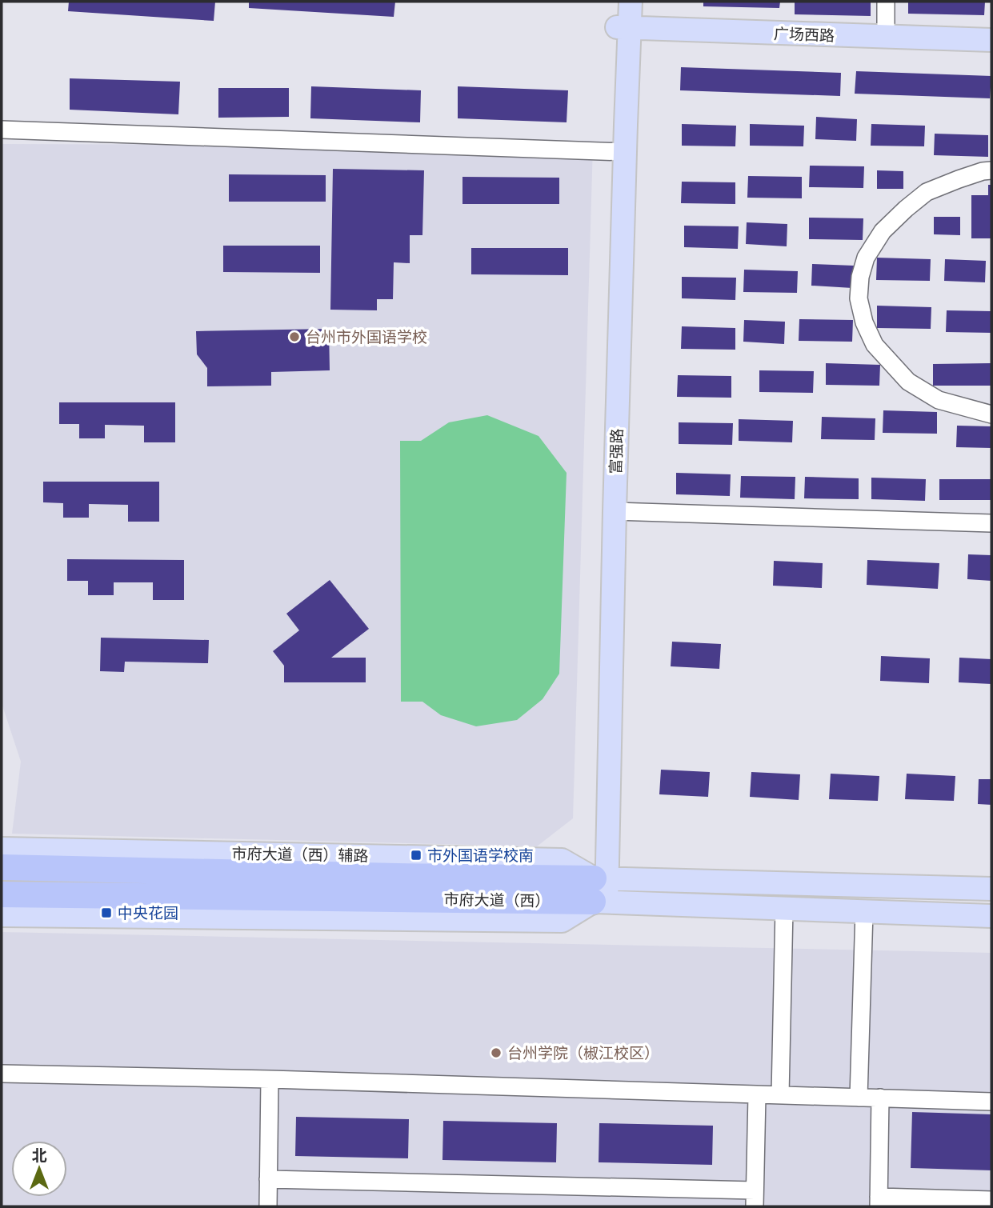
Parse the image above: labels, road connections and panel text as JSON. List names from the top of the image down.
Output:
{
  "streets": {
    "highway": ["市府大道（西）"],
    "main road": ["广场西路", "富强路"]
  },
  "crossings": [
    ["广场西路", "富强路"],
    ["富强路", "市府大道（西）"]
  ],
  "places": {
    "other": ["台州市外国语学校", "台州学院（椒江校区）"],
    "transit": ["市外国语学校南", "中央花园"]
  },
  "north": "top"
}
